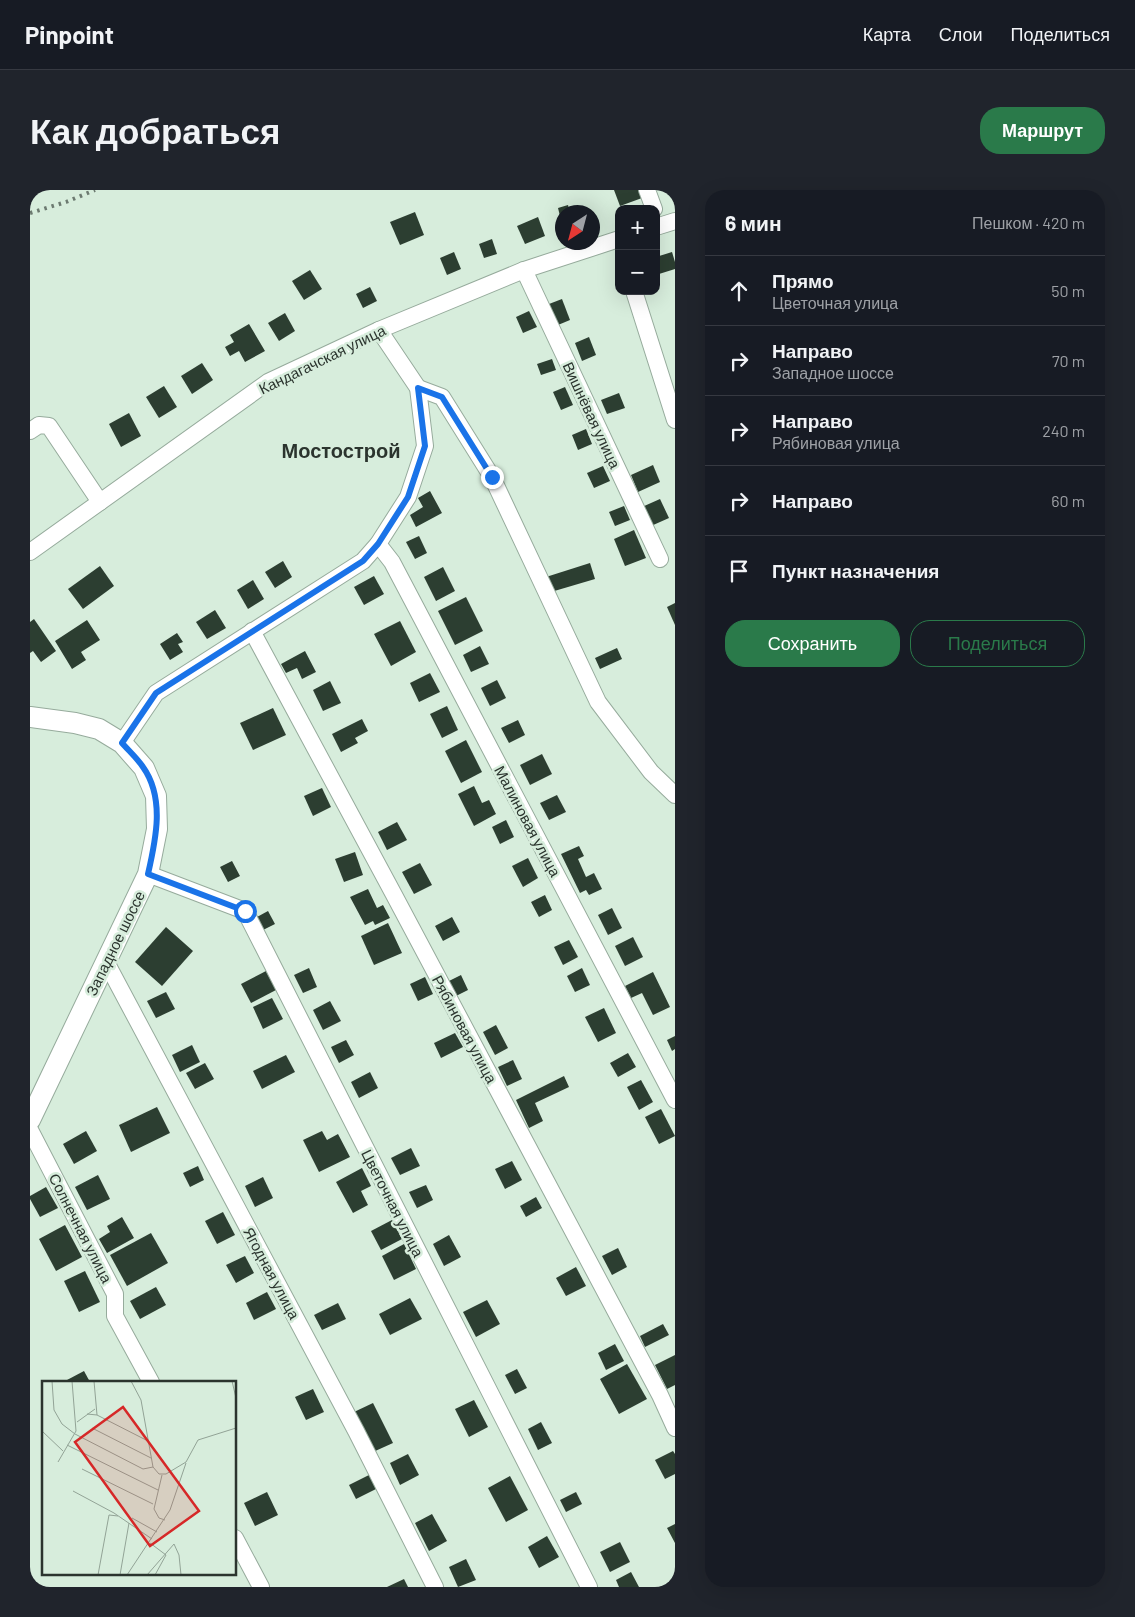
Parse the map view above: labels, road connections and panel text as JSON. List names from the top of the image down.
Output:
{
  "streets": {
    "main road": ["Западное шоссе"],
    "street": [
      "Кандагачская улица",
      "Вишнёвая улица",
      "Малиновая улица",
      "Рябиновая улица",
      "Цветочная улица",
      "Солнечная улица",
      "Ягодная улица"
    ]
  },
  "crossings": [
    ["Кандагачская улица", "Вишнёвая улица"],
    ["Западное шоссе", "Цветочная улица"],
    ["Западное шоссе", "Ягодная улица"]
  ],
  "districts": ["Мостострой"],
  "north": "bottom left",
  "page": {
    "header": "Pinpoint",
    "nav": ["Карта", "Слои", "Поделиться"],
    "buttons": [
      "Маршрут",
      ["Сохранить", "Поделиться"]
    ],
    "title": "Как добраться",
    "heading": ["6 мин", "Пешком · 420 m"],
    "map_buttons": ["+", "−"],
    "list": [
      ["Прямо", "Цветочная улица", "50 m"],
      ["Направо", "Западное шоссе", "70 m"],
      ["Направо", "Рябиновая улица", "240 m"],
      ["Направо", "60 m"],
      "Пункт назначения"
    ]
  }
}
